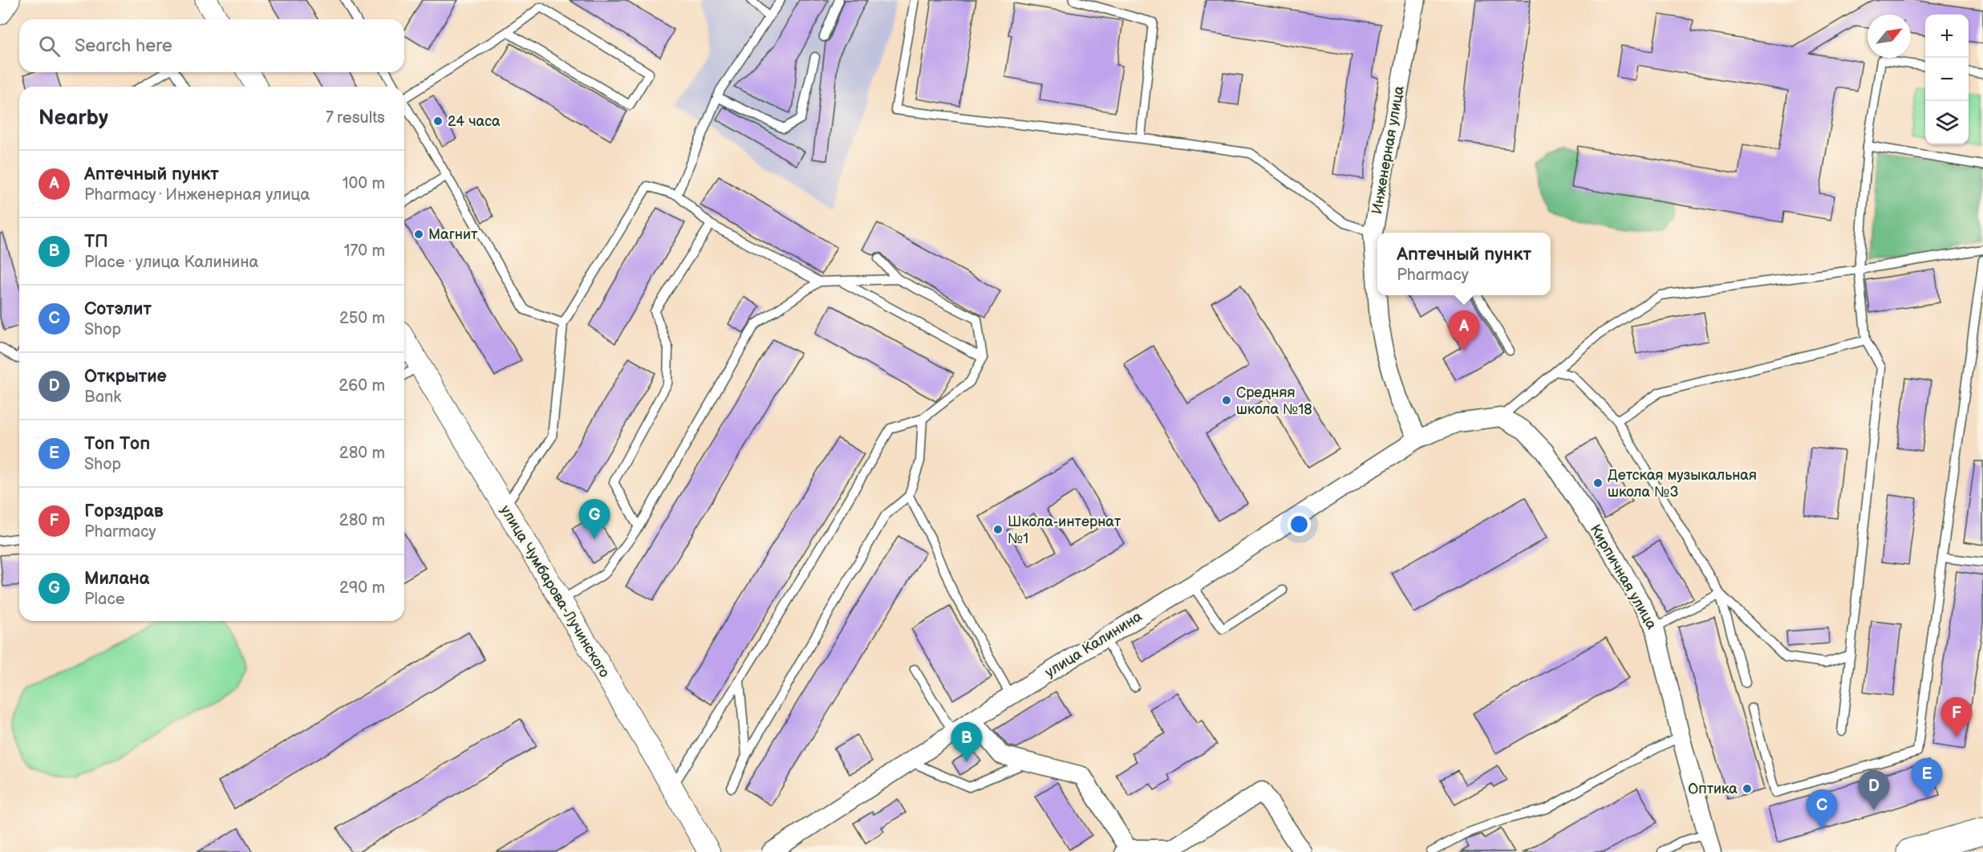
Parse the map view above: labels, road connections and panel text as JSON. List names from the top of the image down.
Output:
{
  "streets": {
    "street": [
      "Инженерная улица",
      "Кирпичная улица",
      "улица Чумбарова-Лучинского",
      "улица Калинина"
    ]
  },
  "crossings": [
    ["Инженерная улица", "улица Калинина"]
  ],
  "places": [
    "24 часа",
    "Магнит",
    "Средняя школа №18",
    "Детская музыкальная школа №3",
    "Школа-интернат №1",
    "Оптика"
  ],
  "north": "top right",
  "page": {
    "map_buttons": ["+", "−"],
    "search": "Search here",
    "heading": ["Nearby", "7 results"],
    "list": [
      {
        "mark": "A",
        "name": "Аптечный пункт",
        "note": "Pharmacy · Инженерная улица",
        "value": "100 m"
      },
      {
        "mark": "B",
        "name": "ТП",
        "note": "Place · улица Калинина",
        "value": "170 m"
      },
      {
        "mark": "C",
        "name": "Сотэлит",
        "note": "Shop",
        "value": "250 m"
      },
      {
        "mark": "D",
        "name": "Открытие",
        "note": "Bank",
        "value": "260 m"
      },
      {
        "mark": "E",
        "name": "Топ Топ",
        "note": "Shop",
        "value": "280 m"
      },
      {
        "mark": "F",
        "name": "Горздрав",
        "note": "Pharmacy",
        "value": "280 m"
      },
      {
        "mark": "G",
        "name": "Милана",
        "note": "Place",
        "value": "290 m"
      }
    ],
    "popup": ["Аптечный пункт", "Pharmacy"],
    "pins": [
      "A",
      "G",
      "F",
      "B",
      "E",
      "D",
      "C"
    ]
  }
}
